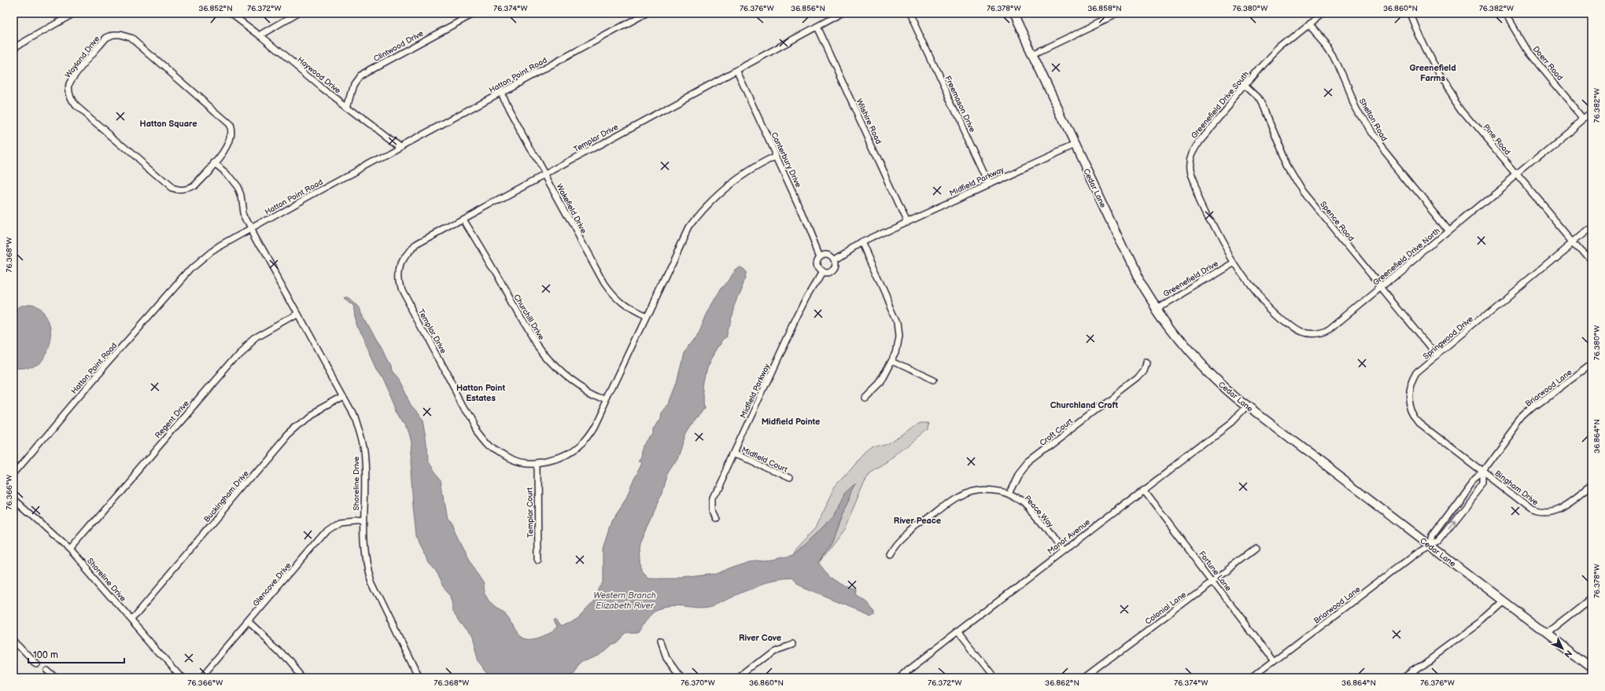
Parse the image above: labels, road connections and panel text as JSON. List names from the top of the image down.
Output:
{
  "streets": {
    "main road": ["Cedar Lane"],
    "street": [
      "Clintwood Drive",
      "Wayland Drive",
      "Doerr Road",
      "Haywood Drive",
      "Hatton Point Road",
      "Freemason Drive",
      "Greenefield Drive South",
      "Shelton Road",
      "Wilshire Road",
      "Templar Drive",
      "Pine Road",
      "Canterbury Drive",
      "Midfield Parkway",
      "Wakefield Drive",
      "Spence Road",
      "Greenefield Drive North",
      "Greenefield Drive",
      "Churchill Drive",
      "Springwood Drive",
      "Briarwood Lane",
      "Regent Drive",
      "Croft Court",
      "Midfield Court",
      "Shoreline Drive",
      "Bingham Drive",
      "Buckingham Drive",
      "Peace Way",
      "Templar Court",
      "Manor Avenue",
      "Fortune Lane",
      "Glencove Drive",
      "Colonial Lane"
    ]
  },
  "crossings": [
    ["Clintwood Drive", "Haywood Drive"],
    ["Doerr Road", "Greenefield Drive North"],
    ["Haywood Drive", "Hatton Point Road"],
    ["Hatton Point Road", "Wakefield Drive"],
    ["Hatton Point Road", "Shoreline Drive"],
    ["Freemason Drive", "Midfield Parkway"],
    ["Greenefield Drive South", "Shelton Road"],
    ["Greenefield Drive South", "Spence Road"],
    ["Greenefield Drive South", "Greenefield Drive North"],
    ["Greenefield Drive South", "Greenefield Drive"],
    ["Shelton Road", "Greenefield Drive North"],
    ["Wilshire Road", "Templar Drive"],
    ["Wilshire Road", "Midfield Parkway"],
    ["Templar Drive", "Canterbury Drive"],
    ["Templar Drive", "Wakefield Drive"],
    ["Templar Drive", "Churchill Drive"],
    ["Templar Drive", "Templar Court"],
    ["Pine Road", "Greenefield Drive North"],
    ["Pine Road", "Springwood Drive"],
    ["Canterbury Drive", "Midfield Parkway"],
    ["Midfield Parkway", "Cedar Lane"],
    ["Midfield Parkway", "Midfield Court"],
    ["Cedar Lane", "Greenefield Drive"],
    ["Cedar Lane", "Briarwood Lane"],
    ["Cedar Lane", "Manor Avenue"],
    ["Spence Road", "Greenefield Drive North"],
    ["Spence Road", "Springwood Drive"],
    ["Greenefield Drive North", "Greenefield Drive"],
    ["Springwood Drive", "Briarwood Lane"],
    ["Springwood Drive", "Bingham Drive"],
    ["Briarwood Lane", "Bingham Drive"],
    ["Briarwood Lane", "Fortune Lane"],
    ["Regent Drive", "Shoreline Drive"],
    ["Croft Court", "Peace Way"],
    ["Shoreline Drive", "Buckingham Drive"],
    ["Shoreline Drive", "Glencove Drive"],
    ["Peace Way", "Manor Avenue"],
    ["Manor Avenue", "Fortune Lane"],
    ["Fortune Lane", "Colonial Lane"]
  ],
  "districts": [
    "Greenefield Farms",
    "Hatton Square",
    "Hatton Point Estates",
    "Churchland Croft",
    "Midfield Pointe",
    "River Peace",
    "River Cove"
  ],
  "water": ["Western Branch Elizabeth River"],
  "scale_bar": "100 m",
  "north": "bottom right",
  "coordinates": [
    "36.852°N",
    "76.372°W",
    "76.374°W",
    "76.376°W",
    "36.856°N",
    "76.378°W",
    "36.858°N",
    "76.380°W",
    "36.860°N",
    "76.382°W",
    "76.368°W",
    "36.864°N",
    "76.366°W",
    "76.370°W",
    "36.862°N"
  ]
}
